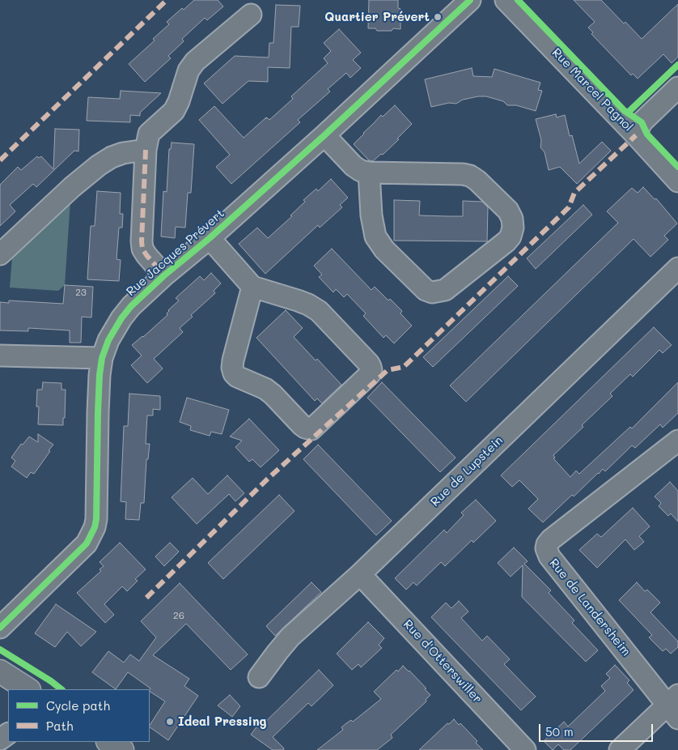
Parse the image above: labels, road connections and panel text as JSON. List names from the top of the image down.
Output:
{
  "streets": {
    "street": [
      "Rue Marcel Pagnol",
      "Rue Jacques Prévert",
      "Rue de Lupstein",
      "Rue de Landersheim",
      "Rue d'Otterswiller"
    ]
  },
  "crossings": [
    ["Rue de Lupstein", "Rue d'Otterswiller"]
  ],
  "places": ["Quartier Prévert", "Ideal Pressing"],
  "house_numbers": ["23", "26"],
  "legend": ["Cycle path", "Path"],
  "scale_bar": "50 m"
}
